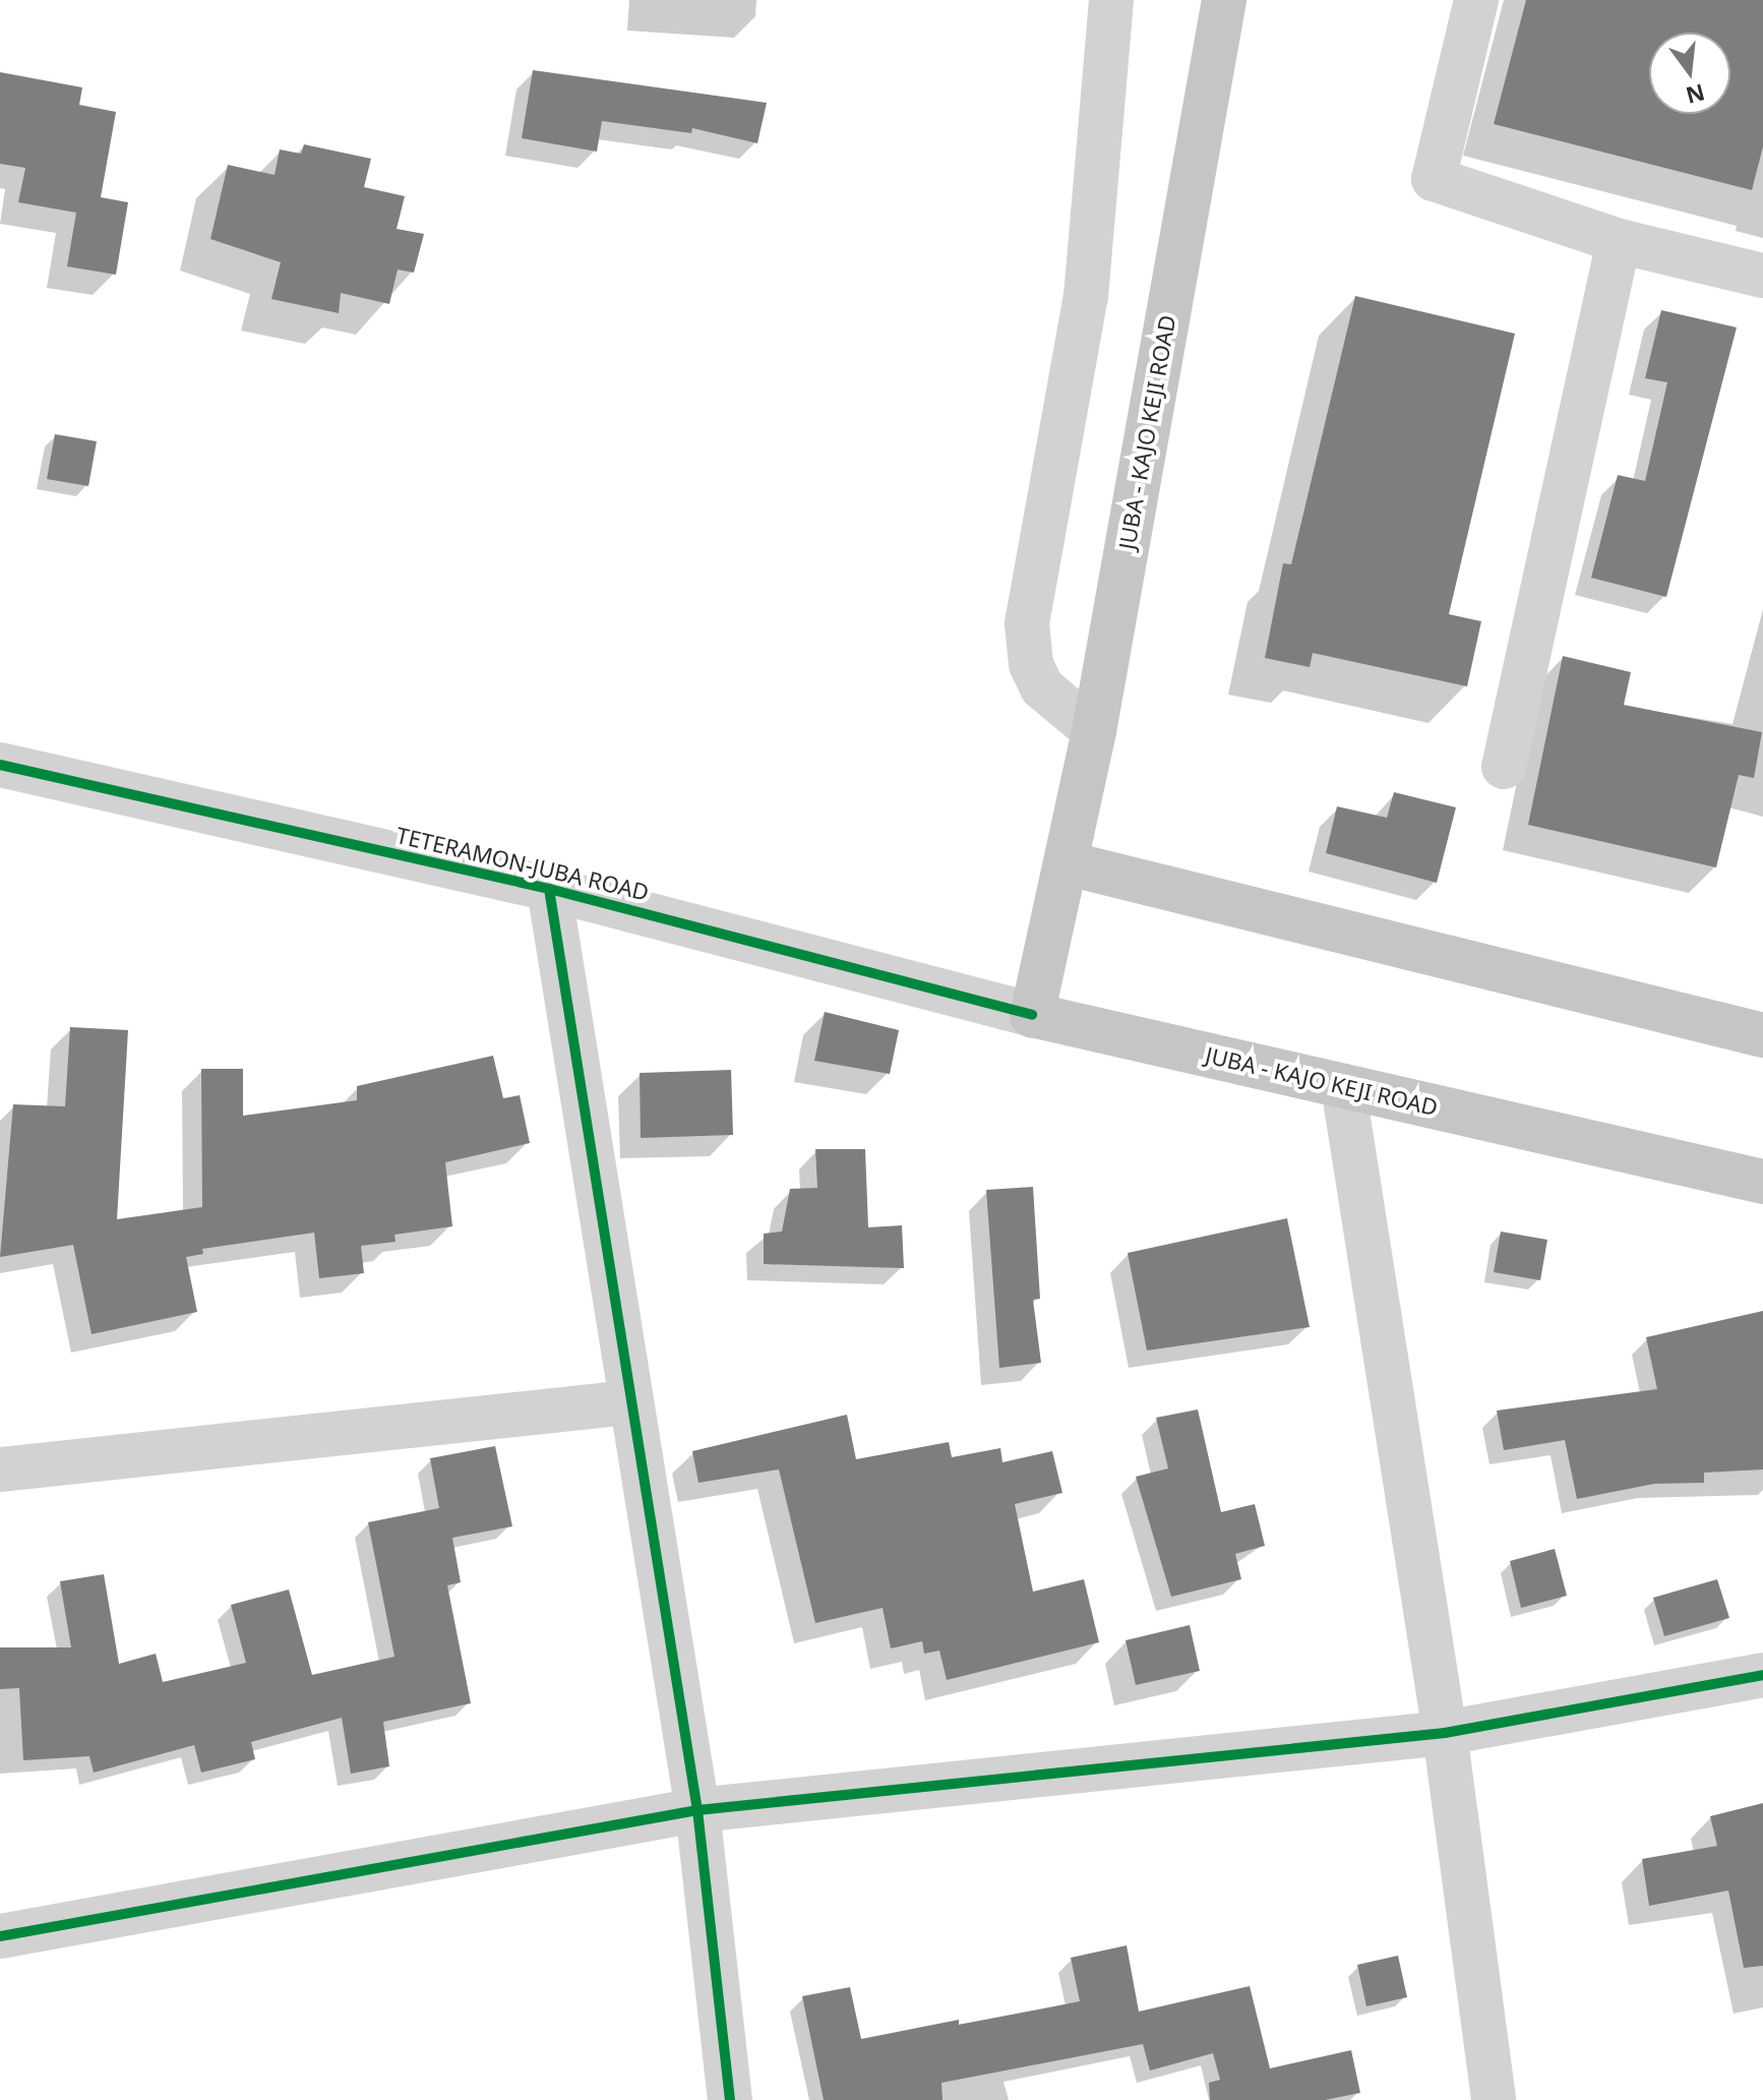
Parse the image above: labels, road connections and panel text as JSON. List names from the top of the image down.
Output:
{
  "streets": {
    "main road": ["JUBA - KAJO KEJI ROAD"],
    "street": ["TETERAMON-JUBA ROAD"]
  },
  "crossings": [
    ["JUBA - KAJO KEJI ROAD", "TETERAMON-JUBA ROAD"]
  ],
  "north": "bottom"
}
